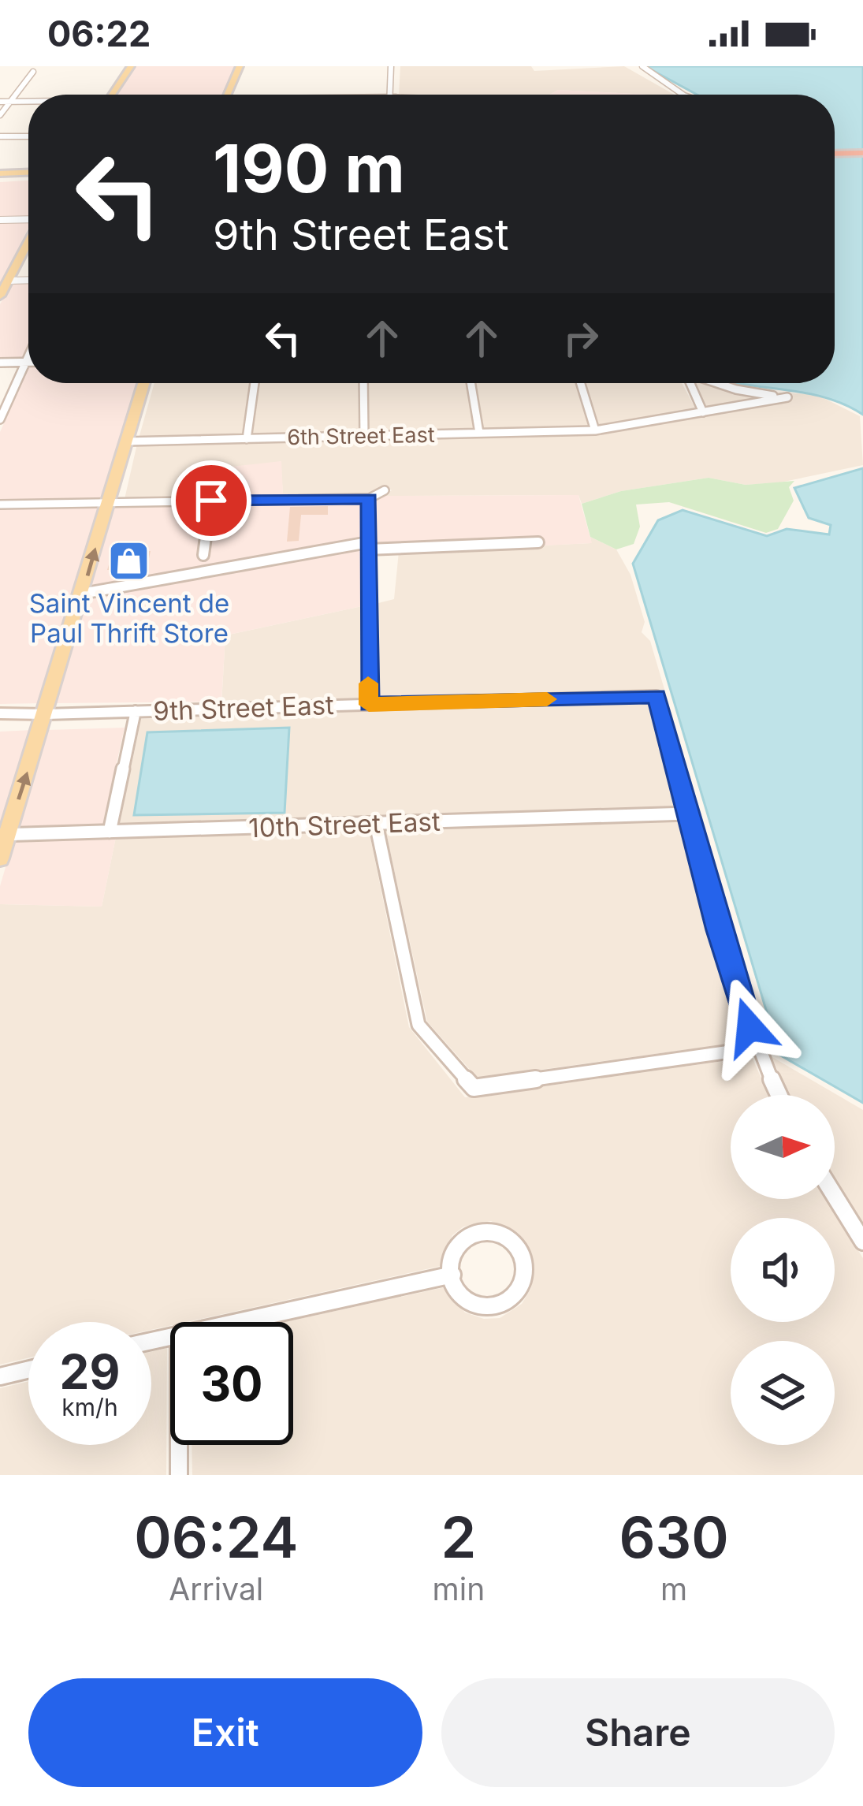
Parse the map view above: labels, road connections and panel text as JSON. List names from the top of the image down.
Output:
{
  "streets": {
    "street": ["6th Street East", "9th Street East", "10th Street East"]
  },
  "crossings": [
    ["9th Street East", "10th Street East"]
  ],
  "places": {
    "shop": ["Saint Vincent de Paul Thrift Store"]
  },
  "north": "right",
  "page": {
    "status": "06:22",
    "turn": ["190 m", "9th Street East"],
    "speed": "29 km/h",
    "limit": "30",
    "eta": [
      "06:24",
      "Arrival",
      "2",
      "min",
      "630",
      "m"
    ],
    "buttons": ["Exit", "Share"]
  }
}
